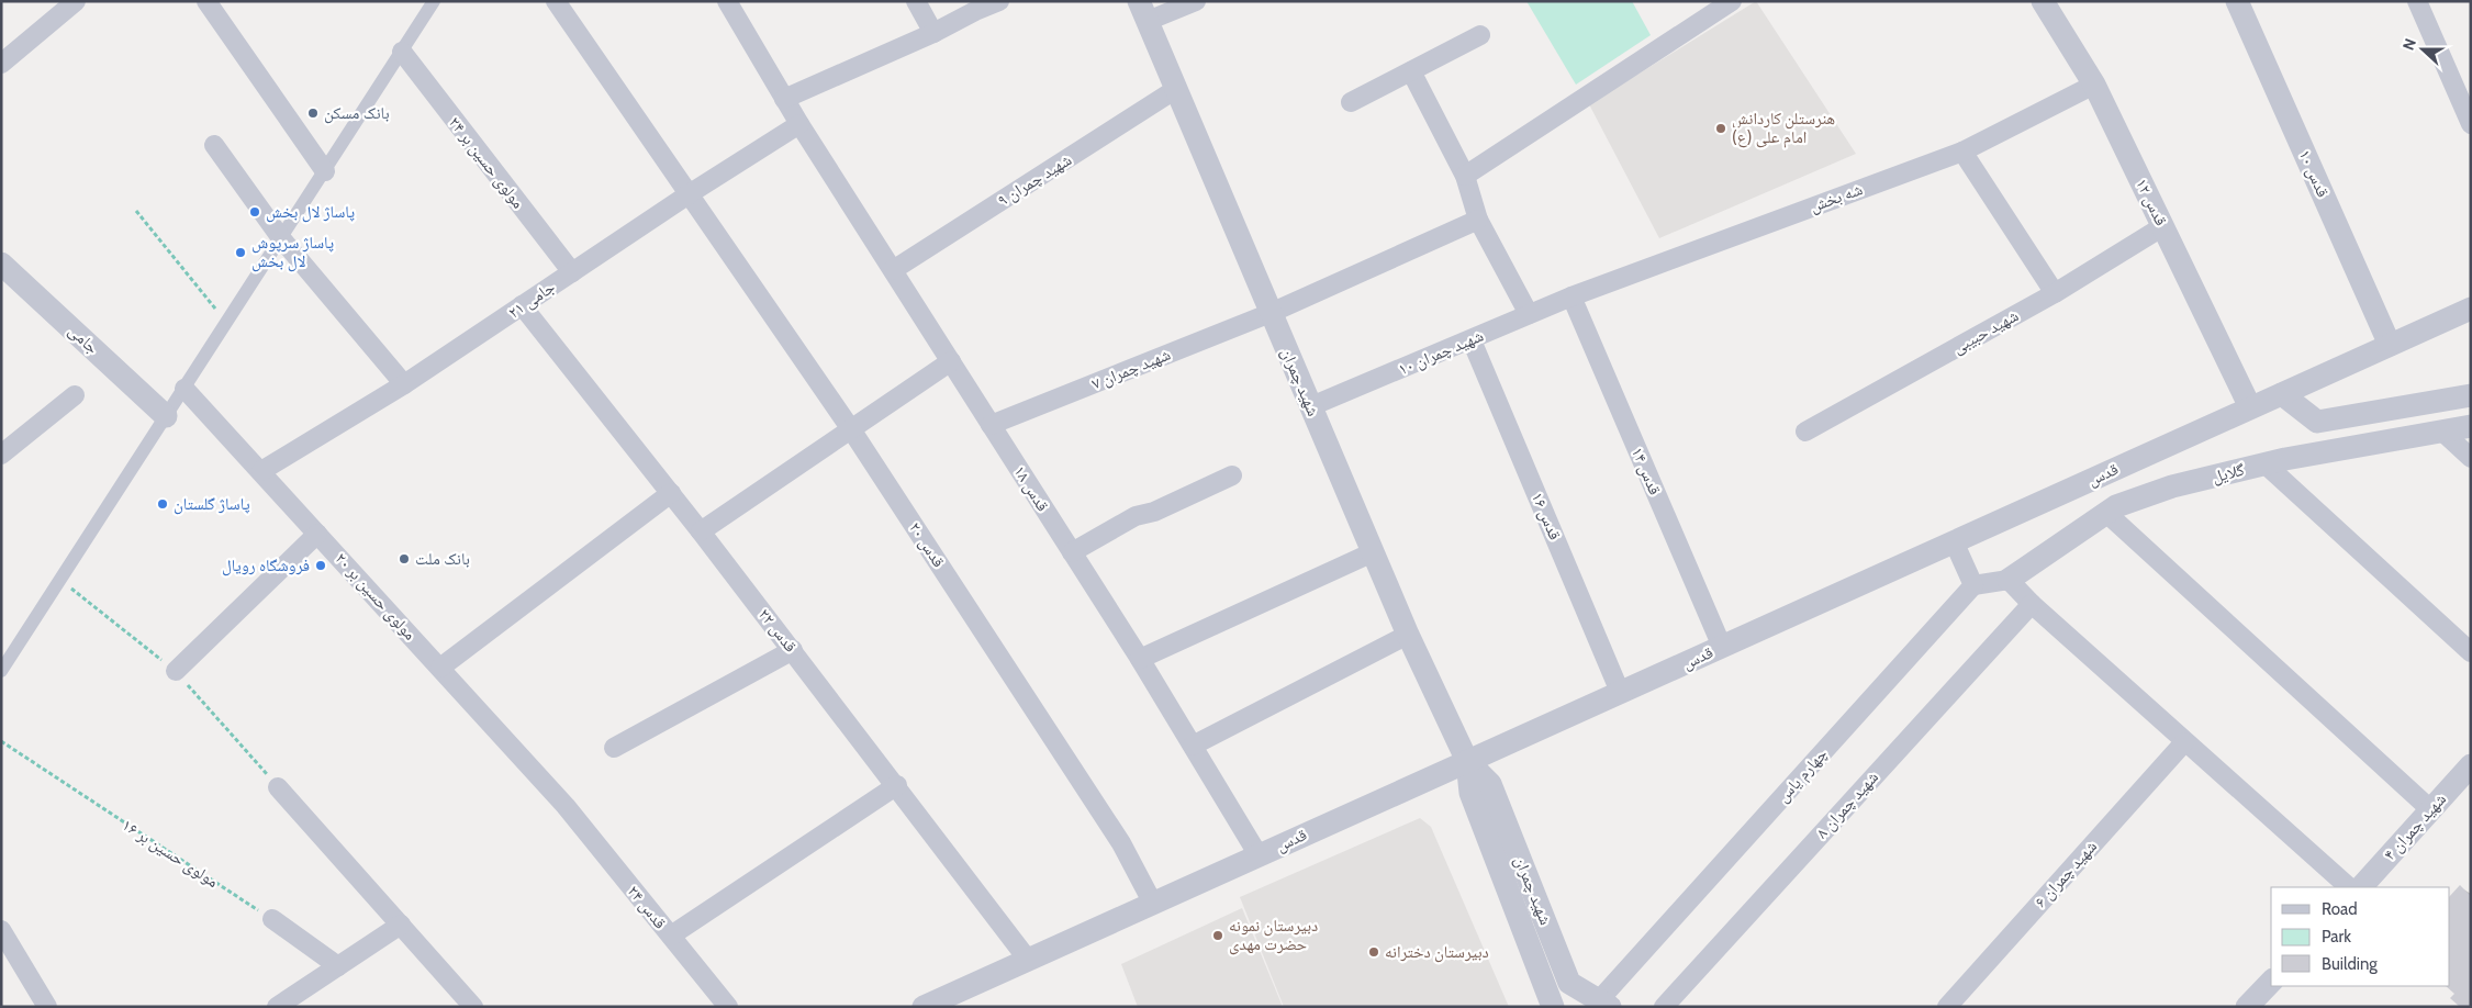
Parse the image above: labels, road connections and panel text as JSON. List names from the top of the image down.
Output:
{
  "streets": {
    "street": [
      "مولوی حسین بر ۲۴",
      "قدس ۱۰",
      "شهید چمران ۹",
      "شه بخش",
      "قدس ۱۲",
      "جامی ۲۱",
      "شهید حبیبی",
      "جامی",
      "شهید چمران ۱۰",
      "شهید چمران ۷",
      "شهید چمران",
      "قدس ۱۴",
      "گلایل",
      "قدس",
      "قدس ۱۸",
      "قدس ۱۶",
      "قدس ۲۰",
      "مولوی حسین بر ۲۰",
      "قدس ۲۲",
      "چهارم یاس",
      "شهید چمران ۸",
      "شهید چمران ۴",
      "شهید چمران ۶",
      "قدس ۲۴"
    ],
    "path": ["مولوی حسین بر ۱۶"]
  },
  "crossings": [
    ["مولوی حسین بر ۲۴", "جامی ۲۱"],
    ["قدس ۱۰", "قدس"],
    ["شهید چمران ۹", "شهید چمران"],
    ["شهید چمران ۹", "قدس ۱۸"],
    ["شه بخش", "قدس ۱۲"],
    ["شه بخش", "شهید چمران ۱۰"],
    ["شه بخش", "قدس ۱۴"],
    ["قدس ۱۲", "شهید حبیبی"],
    ["قدس ۱۲", "قدس"],
    ["جامی ۲۱", "قدس ۱۸"],
    ["جامی ۲۱", "قدس ۲۰"],
    ["جامی ۲۱", "مولوی حسین بر ۲۰"],
    ["جامی ۲۱", "قدس ۲۲"],
    ["شهید چمران ۱۰", "شهید چمران"],
    ["شهید چمران ۱۰", "قدس ۱۴"],
    ["شهید چمران ۱۰", "قدس ۱۶"],
    ["شهید چمران ۷", "شهید چمران"],
    ["شهید چمران ۷", "قدس ۱۸"],
    ["شهید چمران", "قدس"],
    ["شهید چمران", "چهارم یاس"],
    ["قدس ۱۴", "قدس"],
    ["قدس", "قدس ۱۸"],
    ["قدس", "قدس ۱۶"],
    ["قدس", "قدس ۲۰"],
    ["قدس", "قدس ۲۲"],
    ["مولوی حسین بر ۲۰", "قدس ۲۴"]
  ],
  "places": [
    "بانک مسکن",
    "هنرستلن کاردانش امام علی (ع)",
    "پاساژ لال بخش",
    "پاساژ سرپوش لال بخش",
    "پاساژ گلستان",
    "بانک ملت",
    "فروشگاه رویال",
    "دبیرستان نمونه حضرت مهدی",
    "دبیرستان دخترانه"
  ],
  "legend": ["Road", "Park", "Building"],
  "north": "left"
}
